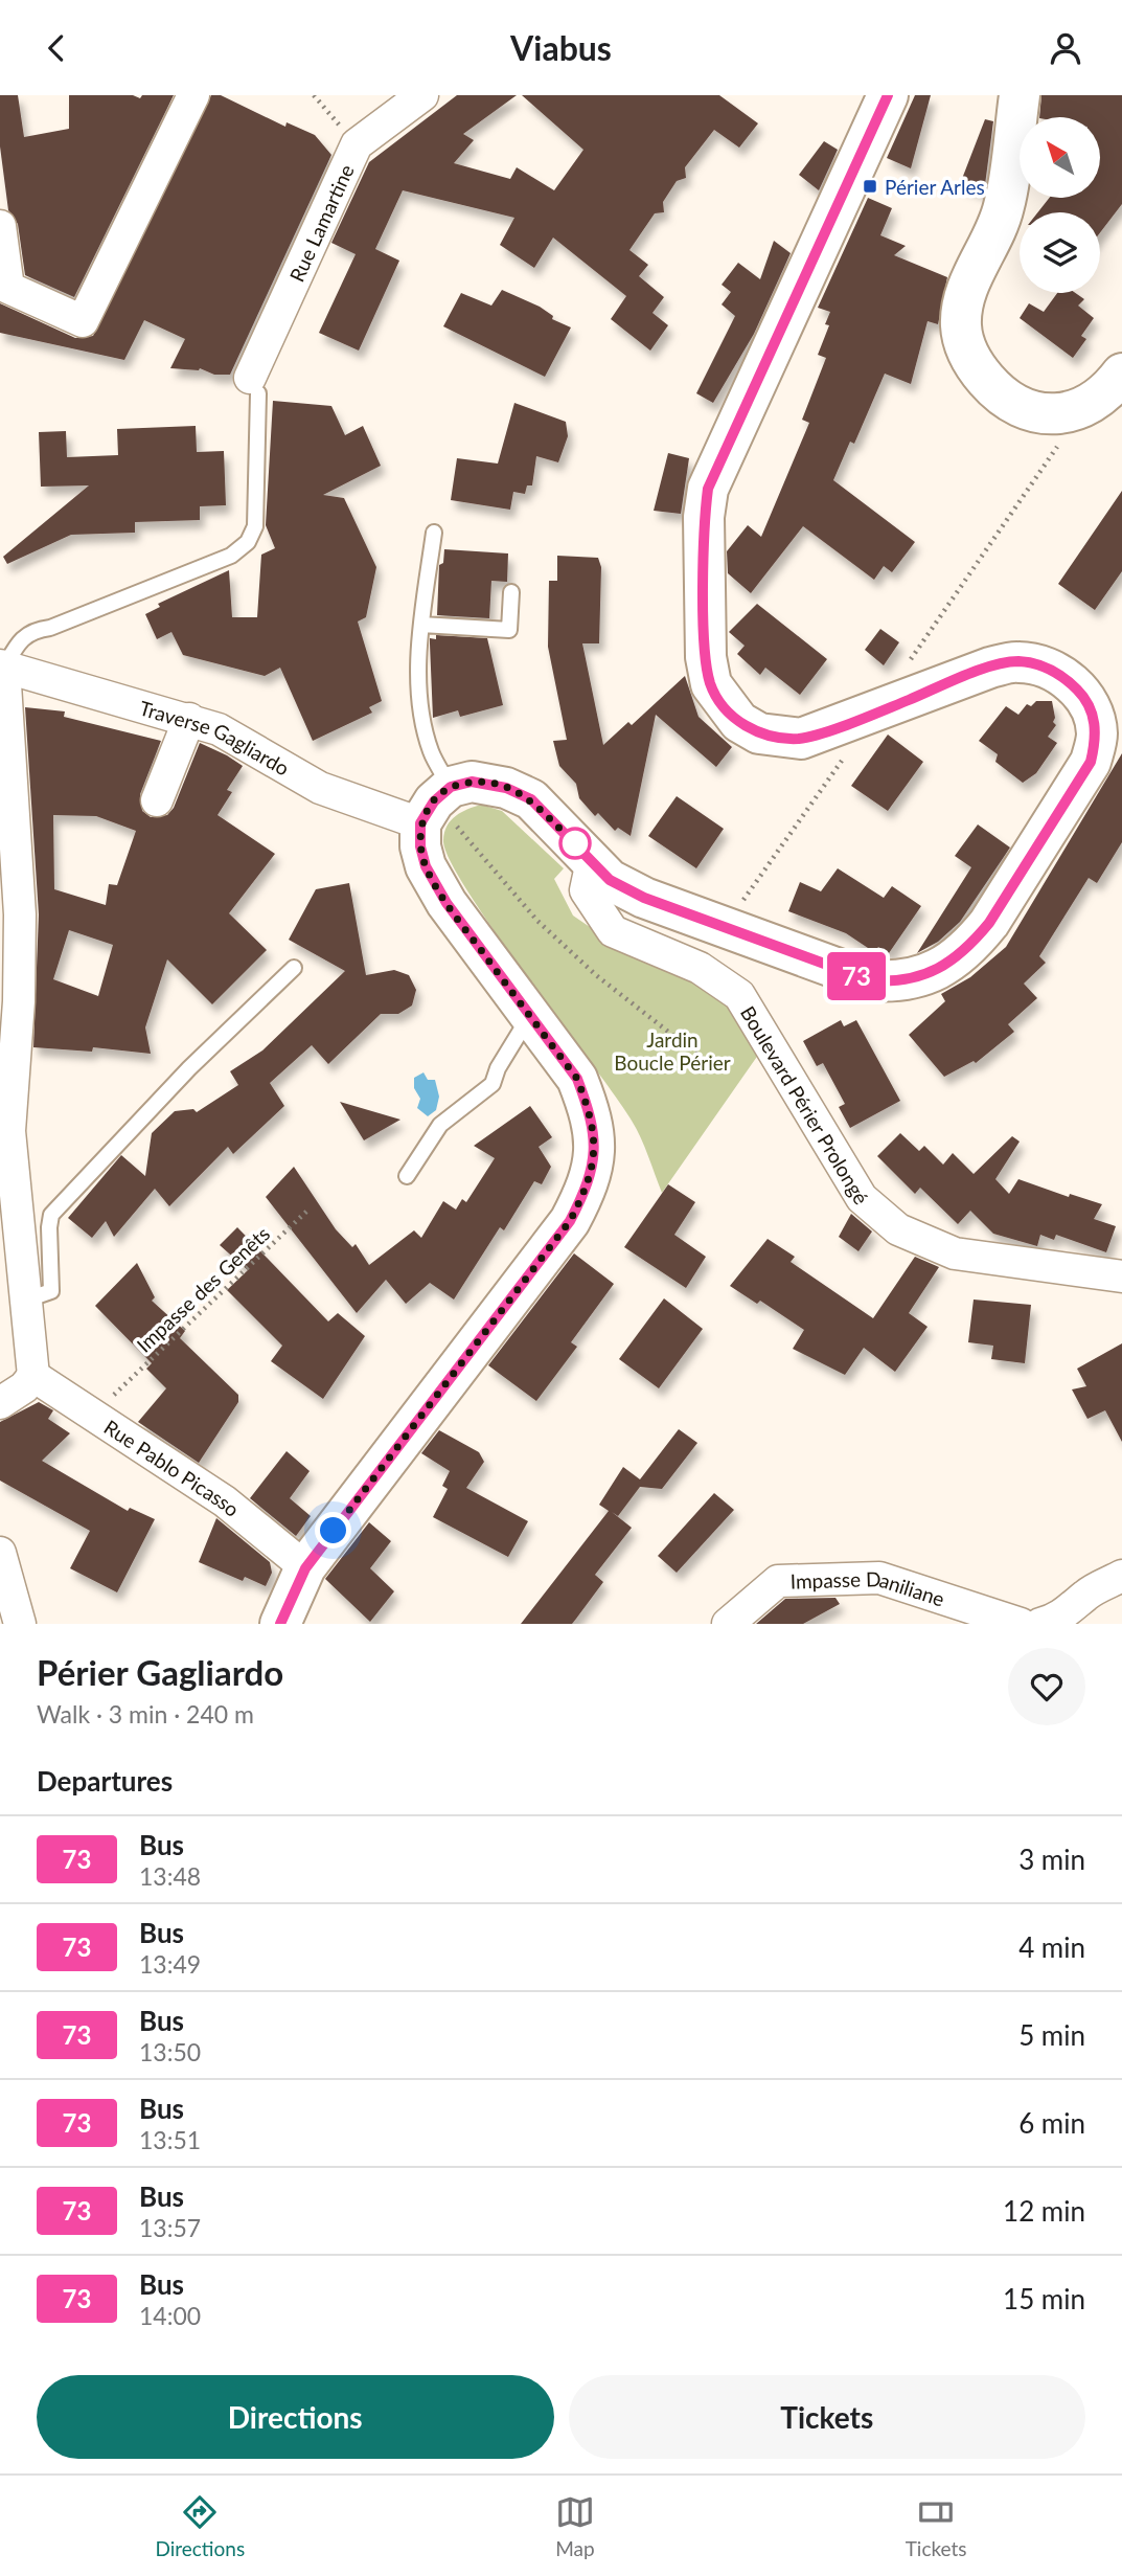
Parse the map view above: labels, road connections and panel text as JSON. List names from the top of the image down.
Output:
{
  "streets": {
    "street": [
      "Rue Lamartine",
      "Traverse Gagliardo",
      "Boulevard Périer Prolongé",
      "Rue Pablo Picasso",
      "Impasse Daniliane"
    ],
    "path": ["Impasse des Genêts"]
  },
  "parks": ["Jardin Boucle Périer"],
  "places": {
    "transit": ["Périer Arles"]
  },
  "lines": ["bus line 73"],
  "north": "top left",
  "page": {
    "header": "Viabus",
    "on_map": "73",
    "heading": [
      ["Périer Gagliardo", "Walk · 3 min · 240 m"],
      "Departures"
    ],
    "list": [
      {
        "mark": "73",
        "name": "Bus",
        "note": "13:48",
        "value": "3 min"
      },
      {
        "mark": "73",
        "name": "Bus",
        "note": "13:49",
        "value": "4 min"
      },
      {
        "mark": "73",
        "name": "Bus",
        "note": "13:50",
        "value": "5 min"
      },
      {
        "mark": "73",
        "name": "Bus",
        "note": "13:51",
        "value": "6 min"
      },
      {
        "mark": "73",
        "name": "Bus",
        "note": "13:57",
        "value": "12 min"
      },
      {
        "mark": "73",
        "name": "Bus",
        "note": "14:00",
        "value": "15 min"
      }
    ],
    "buttons": ["Directions", "Tickets"],
    "tabs": ["Directions", "Map", "Tickets"]
  }
}
